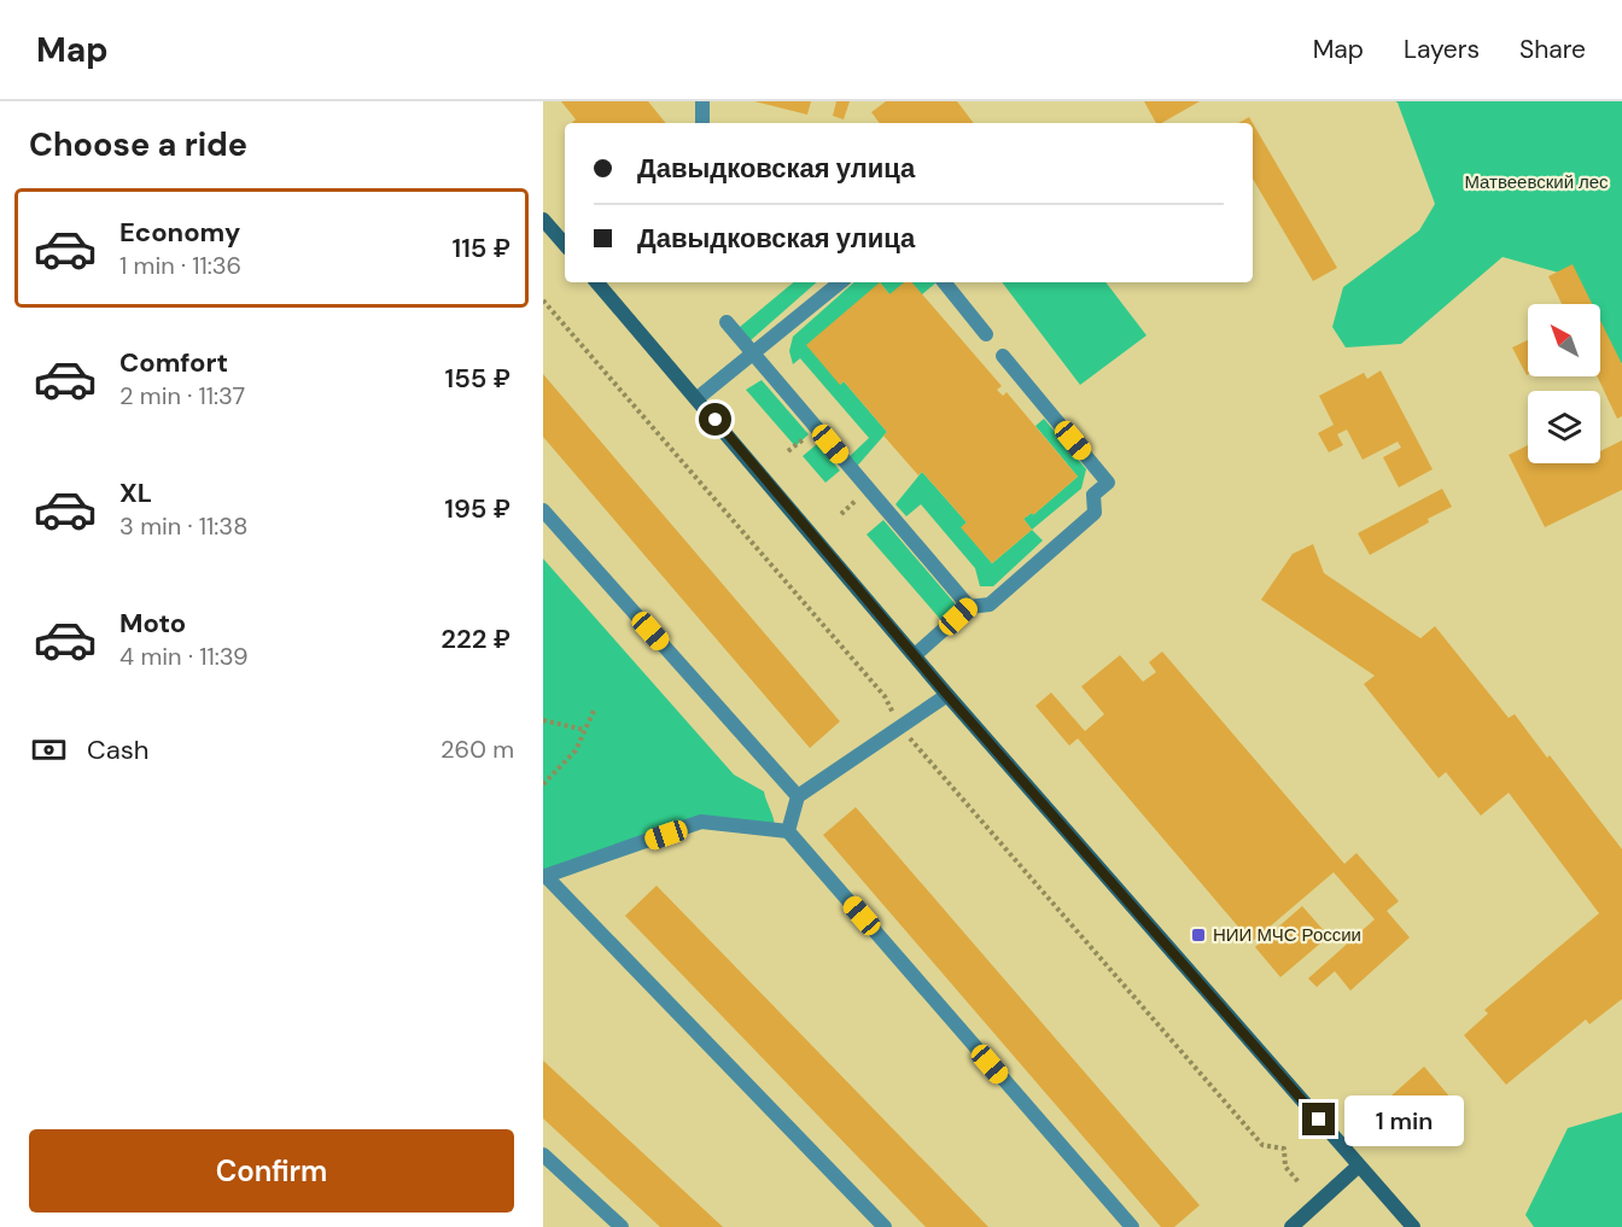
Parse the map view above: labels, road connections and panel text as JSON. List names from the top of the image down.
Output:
{
  "parks": ["Матвеевский лес"],
  "places": {
    "transit": ["НИИ МЧС России"]
  },
  "north": "top left",
  "page": {
    "header": "Map",
    "nav": ["Map", "Layers", "Share"],
    "heading": "Choose a ride",
    "banner": ["Давыдковская улица", "Давыдковская улица"],
    "list": [
      {
        "name": "Economy",
        "note": "1 min · 11:36",
        "value": "115 ₽"
      },
      {
        "name": "Comfort",
        "note": "2 min · 11:37",
        "value": "155 ₽"
      },
      {
        "name": "XL",
        "note": "3 min · 11:38",
        "value": "195 ₽"
      },
      {
        "name": "Moto",
        "note": "4 min · 11:39",
        "value": "222 ₽"
      }
    ],
    "pay": ["Cash", "260 m"],
    "bubble": "1 min",
    "buttons": "Confirm"
  }
}
